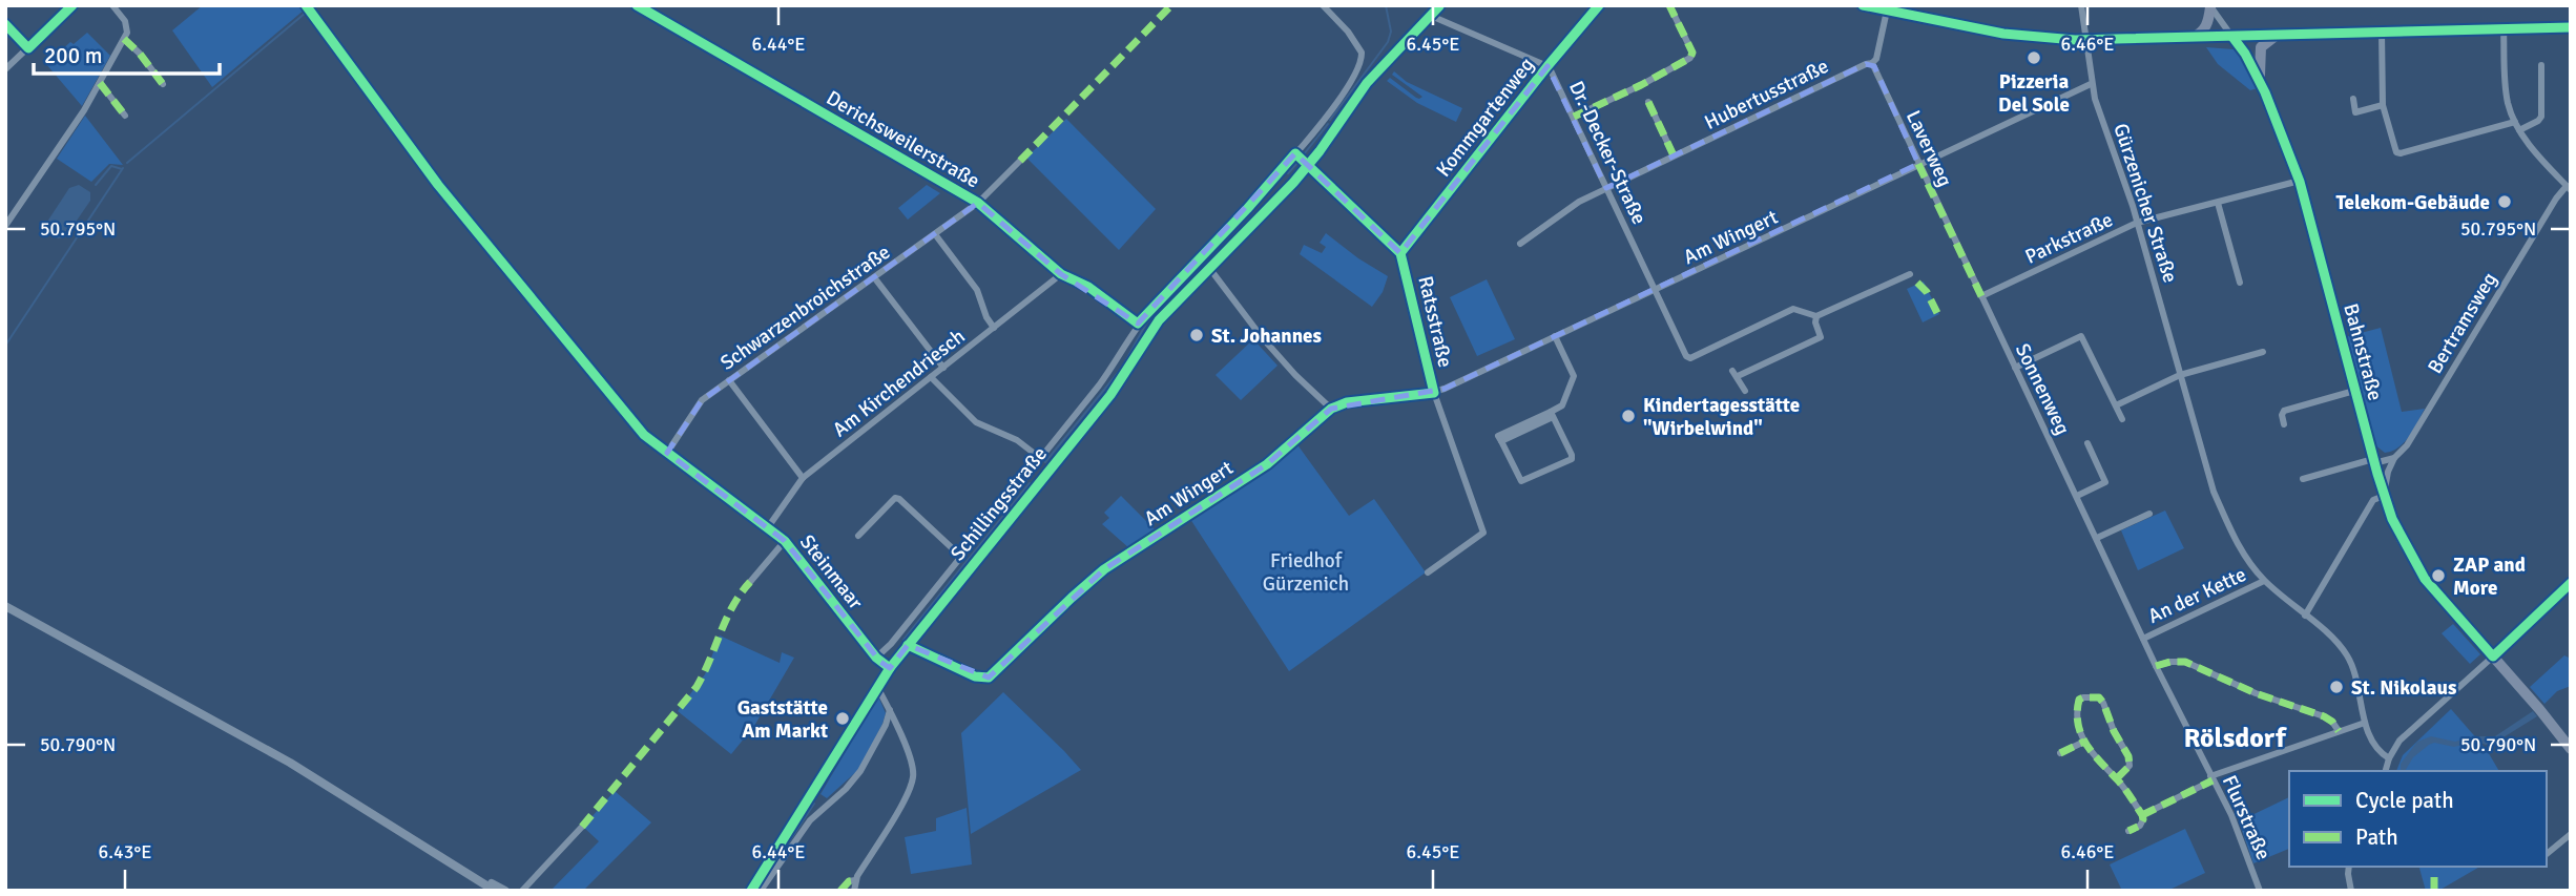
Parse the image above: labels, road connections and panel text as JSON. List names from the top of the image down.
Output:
{
  "streets": {
    "main road": ["Bahnstraße", "Schillingsstraße"],
    "street": [
      "Hubertusstraße",
      "Kommgartenweg",
      "Derichsweilerstraße",
      "Laverweg",
      "Dr.-Decker-Straße",
      "Gürzenicher Straße",
      "Am Wingert",
      "Parkstraße",
      "Schwarzenbroichstraße",
      "Ratsstraße",
      "Bertramsweg",
      "Am Kirchendriesch",
      "Sonnenweg",
      "Steinmaar",
      "An der Kette",
      "Flurstraße"
    ]
  },
  "crossings": [
    ["Hubertusstraße", "Laverweg"],
    ["Hubertusstraße", "Dr.-Decker-Straße"],
    ["Kommgartenweg", "Dr.-Decker-Straße"],
    ["Kommgartenweg", "Ratsstraße"],
    ["Derichsweilerstraße", "Schwarzenbroichstraße"],
    ["Derichsweilerstraße", "Am Kirchendriesch"],
    ["Derichsweilerstraße", "Schillingsstraße"],
    ["Laverweg", "Am Wingert"],
    ["Laverweg", "Parkstraße"],
    ["Laverweg", "Sonnenweg"],
    ["Dr.-Decker-Straße", "Am Wingert"],
    ["Dr.-Decker-Straße", "Schillingsstraße"],
    ["Gürzenicher Straße", "Am Wingert"],
    ["Gürzenicher Straße", "Parkstraße"],
    ["Gürzenicher Straße", "An der Kette"],
    ["Am Wingert", "Ratsstraße"],
    ["Am Wingert", "Schillingsstraße"],
    ["Parkstraße", "Bahnstraße"],
    ["Parkstraße", "Sonnenweg"],
    ["Schwarzenbroichstraße", "Steinmaar"],
    ["Ratsstraße", "Schillingsstraße"],
    ["Am Kirchendriesch", "Steinmaar"],
    ["Sonnenweg", "An der Kette"],
    ["Sonnenweg", "Flurstraße"],
    ["Schillingsstraße", "Steinmaar"],
    ["An der Kette", "Flurstraße"]
  ],
  "districts": ["Rölsdorf"],
  "parks": ["Friedhof Gürzenich"],
  "places": [
    "Pizzeria Del Sole",
    "Telekom-Gebäude",
    "St. Johannes",
    "Kindertagesstätte \"Wirbelwind\"",
    "ZAP and More",
    "St. Nikolaus",
    "Gaststätte Am Markt"
  ],
  "legend": ["Cycle path", "Path"],
  "scale_bar": "200 m",
  "coordinates": [
    "6.44°E",
    "6.45°E",
    "6.46°E",
    "50.795°N",
    "50.790°N",
    "6.43°E"
  ]
}
